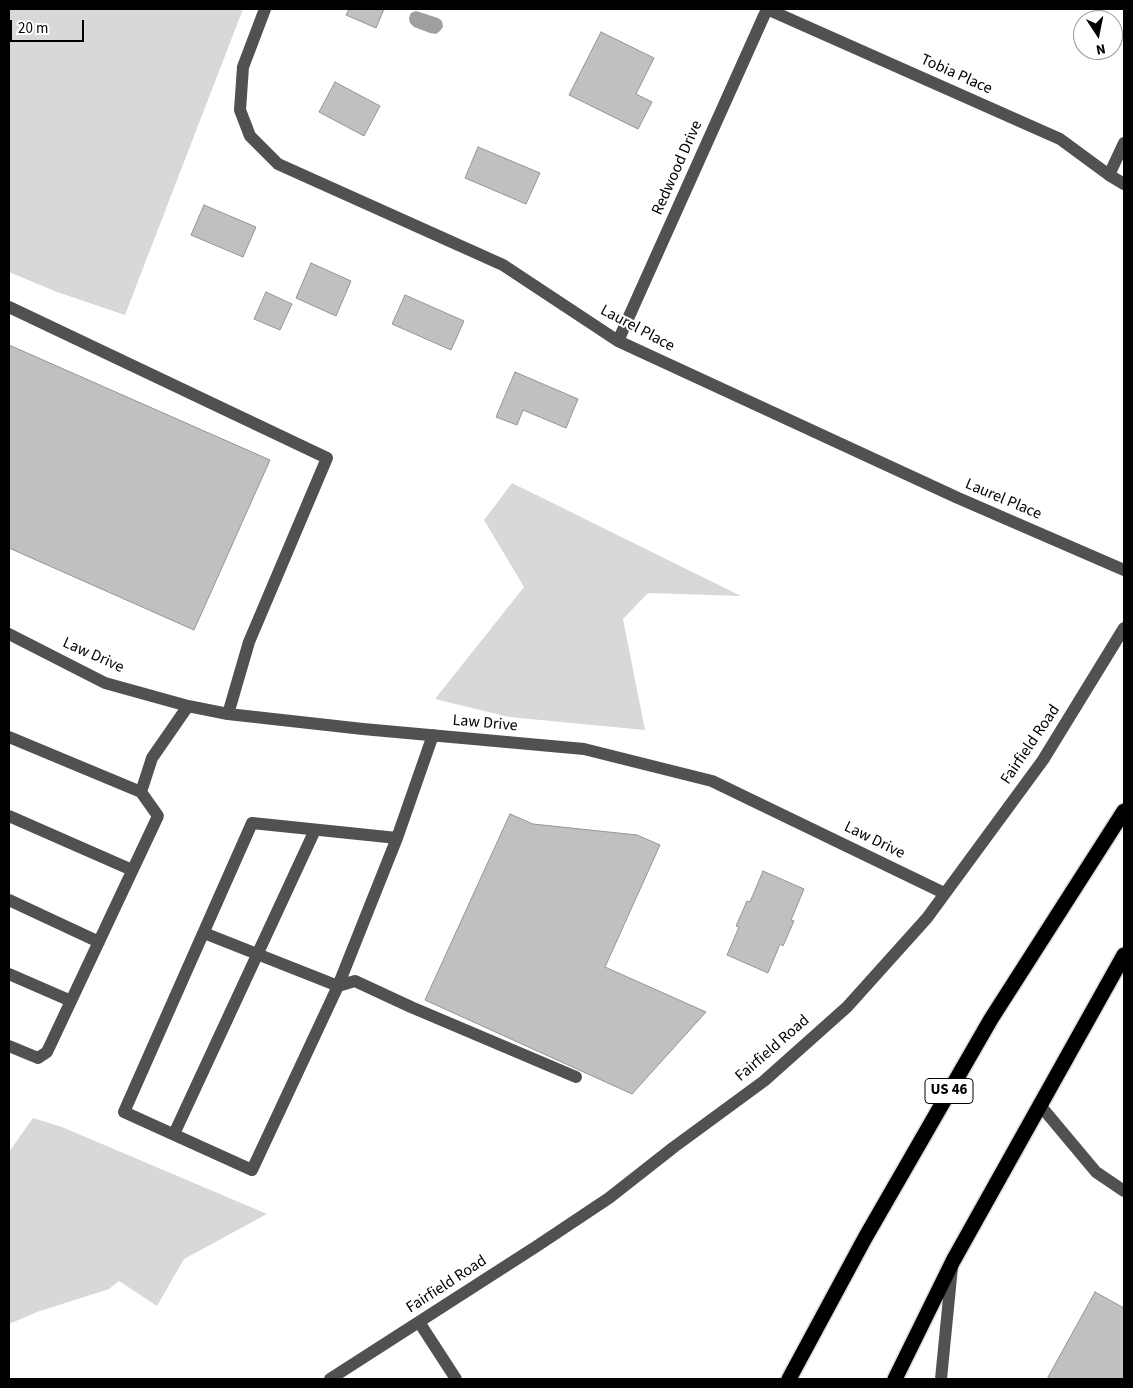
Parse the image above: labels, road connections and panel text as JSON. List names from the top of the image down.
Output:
{
  "streets": {
    "highway": ["US 46"],
    "street": [
      "Tobia Place",
      "Redwood Drive",
      "Laurel Place",
      "Law Drive",
      "Fairfield Road"
    ]
  },
  "crossings": [
    ["Tobia Place", "Redwood Drive"],
    ["Redwood Drive", "Laurel Place"],
    ["Law Drive", "Fairfield Road"]
  ],
  "scale_bar": "20 m",
  "north": "bottom"
}
